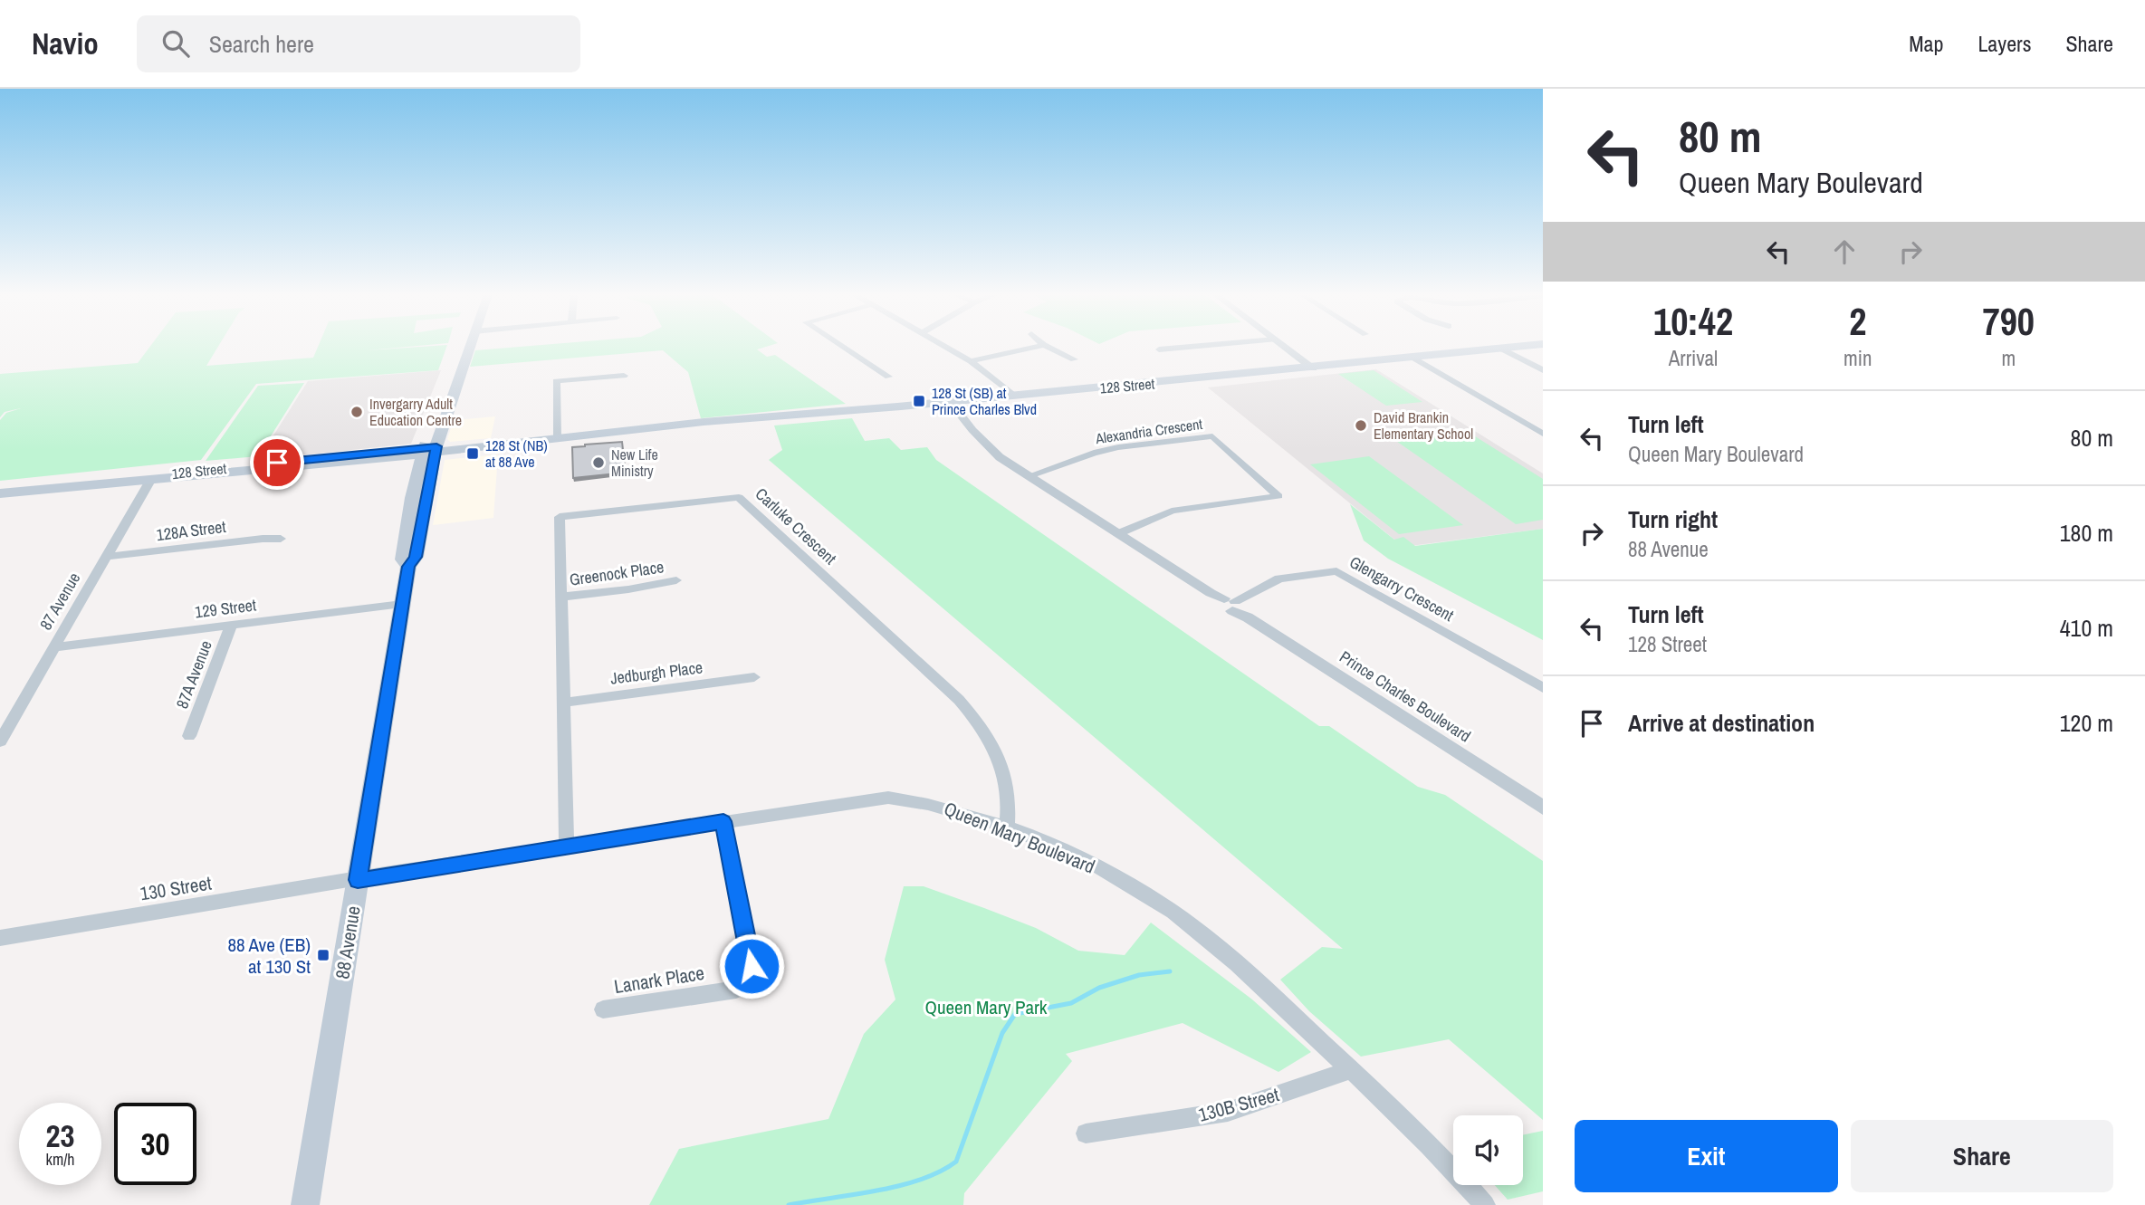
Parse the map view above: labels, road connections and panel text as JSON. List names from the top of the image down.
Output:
{
  "streets": {
    "main road": ["128 Street", "88 Avenue"],
    "street": [
      "Alexandria Crescent",
      "Carluke Crescent",
      "128A Street",
      "Greenock Place",
      "Glengarry Crescent",
      "87 Avenue",
      "129 Street",
      "Jedburgh Place",
      "87A Avenue",
      "Prince Charles Boulevard",
      "Queen Mary Boulevard",
      "130 Street",
      "Lanark Place",
      "130B Street"
    ]
  },
  "crossings": [
    ["128 Street", "87 Avenue"],
    ["128 Street", "Prince Charles Boulevard"],
    ["128 Street", "88 Avenue"],
    ["Alexandria Crescent", "Prince Charles Boulevard"],
    ["Carluke Crescent", "Greenock Place"],
    ["Carluke Crescent", "Jedburgh Place"],
    ["Carluke Crescent", "Queen Mary Boulevard"],
    ["128A Street", "87 Avenue"],
    ["Glengarry Crescent", "Prince Charles Boulevard"],
    ["87 Avenue", "129 Street"],
    ["129 Street", "87A Avenue"],
    ["129 Street", "88 Avenue"],
    ["Queen Mary Boulevard", "130 Street"],
    ["Queen Mary Boulevard", "88 Avenue"],
    ["Queen Mary Boulevard", "130B Street"],
    ["130 Street", "88 Avenue"]
  ],
  "parks": ["Queen Mary Park"],
  "places": {
    "transit": ["128 St (SB) at Prince Charles Blvd", "128 St (NB) at 88 Ave", "88 Ave (EB) at 130 St"],
    "other": ["Invergarry Adult Education Centre", "David Brankin Elementary School", "New Life Ministry"]
  },
  "page": {
    "header": "Navio",
    "search": "Search here",
    "nav": ["Map", "Layers", "Share"],
    "turn": ["80 m", "Queen Mary Boulevard"],
    "eta": [
      "10:42",
      "Arrival",
      "2",
      "min",
      "790",
      "m"
    ],
    "list": [
      {
        "name": "Turn left",
        "note": "Queen Mary Boulevard",
        "value": "80 m"
      },
      {
        "name": "Turn right",
        "note": "88 Avenue",
        "value": "180 m"
      },
      {
        "name": "Turn left",
        "note": "128 Street",
        "value": "410 m"
      },
      {
        "name": "Arrive at destination",
        "value": "120 m"
      }
    ],
    "speed": "23 km/h",
    "limit": "30",
    "buttons": ["Exit", "Share"]
  }
}
